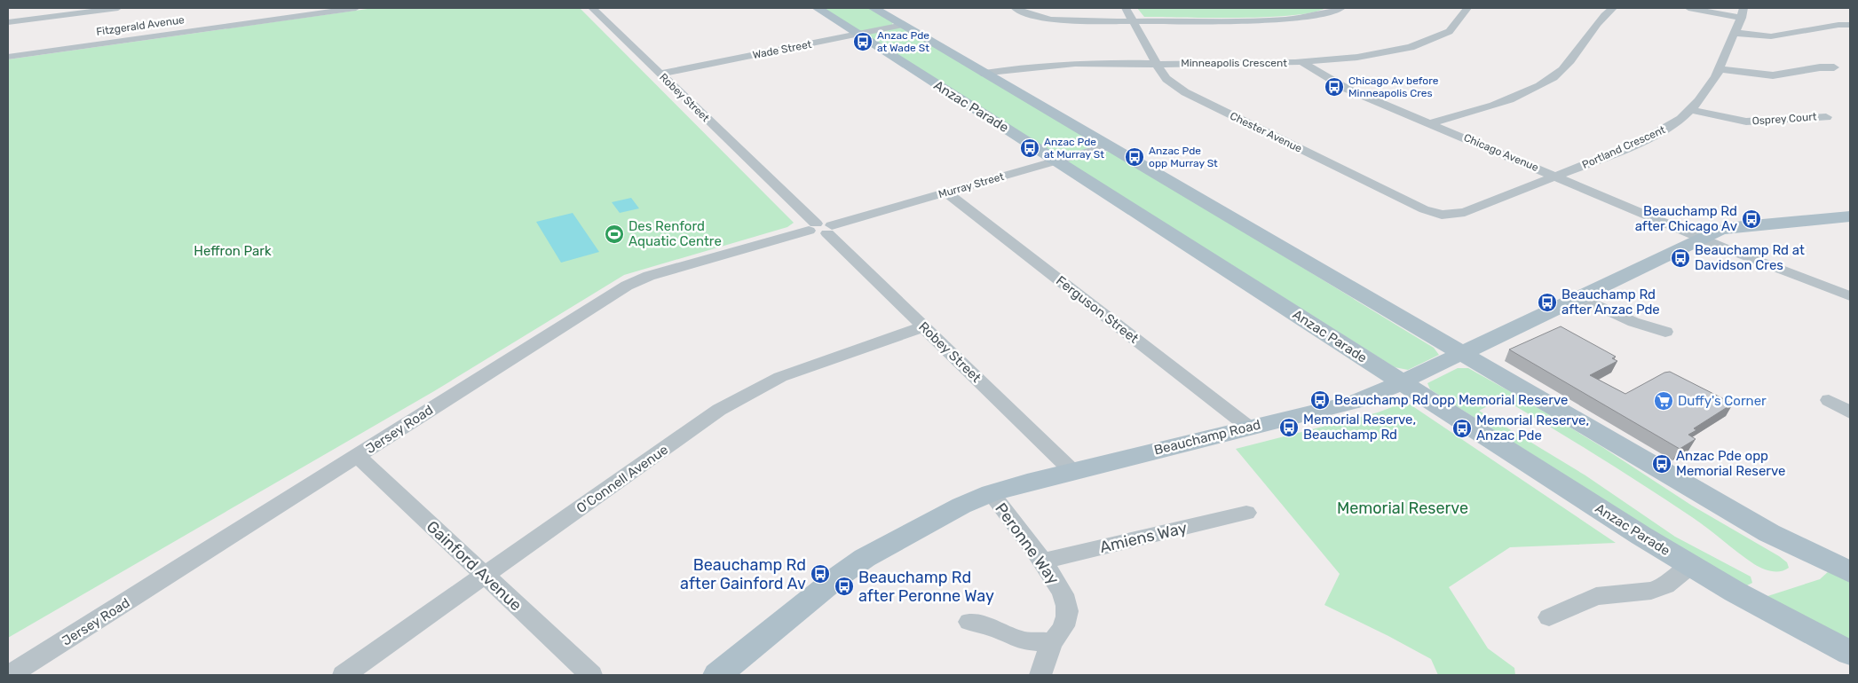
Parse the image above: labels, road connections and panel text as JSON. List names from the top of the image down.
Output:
{
  "streets": {
    "main road": ["Anzac Parade", "Beauchamp Road"],
    "street": [
      "Fitzgerald Avenue",
      "Wade Street",
      "Minneapolis Crescent",
      "Robey Street",
      "Osprey Court",
      "Chester Avenue",
      "Portland Crescent",
      "Chicago Avenue",
      "Murray Street",
      "Ferguson Street",
      "Jersey Road",
      "O'Connell Avenue",
      "Amiens Way",
      "Peronne Way",
      "Gainford Avenue"
    ]
  },
  "crossings": [
    ["Wade Street", "Robey Street"],
    ["Wade Street", "Anzac Parade"],
    ["Minneapolis Crescent", "Chester Avenue"],
    ["Minneapolis Crescent", "Chicago Avenue"],
    ["Robey Street", "Murray Street"],
    ["Robey Street", "Jersey Road"],
    ["Robey Street", "Beauchamp Road"],
    ["Robey Street", "O'Connell Avenue"],
    ["Anzac Parade", "Murray Street"],
    ["Anzac Parade", "Beauchamp Road"],
    ["Osprey Court", "Portland Crescent"],
    ["Chester Avenue", "Portland Crescent"],
    ["Portland Crescent", "Chicago Avenue"],
    ["Chicago Avenue", "Beauchamp Road"],
    ["Murray Street", "Ferguson Street"],
    ["Murray Street", "Jersey Road"],
    ["Ferguson Street", "Beauchamp Road"],
    ["Jersey Road", "Gainford Avenue"],
    ["Beauchamp Road", "Peronne Way"],
    ["O'Connell Avenue", "Gainford Avenue"],
    ["Amiens Way", "Peronne Way"]
  ],
  "parks": ["Heffron Park", "Memorial Reserve"],
  "places": {
    "bus stop": [
      "Anzac Pde at Wade St",
      "Chicago Av before Minneapolis Cres",
      "Anzac Pde at Murray St",
      "Anzac Pde opp Murray St",
      "Beauchamp Rd after Chicago Av",
      "Beauchamp Rd at Davidson Cres",
      "Beauchamp Rd after Anzac Pde",
      "Beauchamp Rd opp Memorial Reserve",
      "Memorial Reserve, Beauchamp Rd",
      "Memorial Reserve, Anzac Pde",
      "Anzac Pde opp Memorial Reserve",
      "Beauchamp Rd after Gainford Av",
      "Beauchamp Rd after Peronne Way"
    ],
    "sports": ["Des Renford Aquatic Centre"],
    "supermarket": ["Duffy's Corner"]
  }
}
